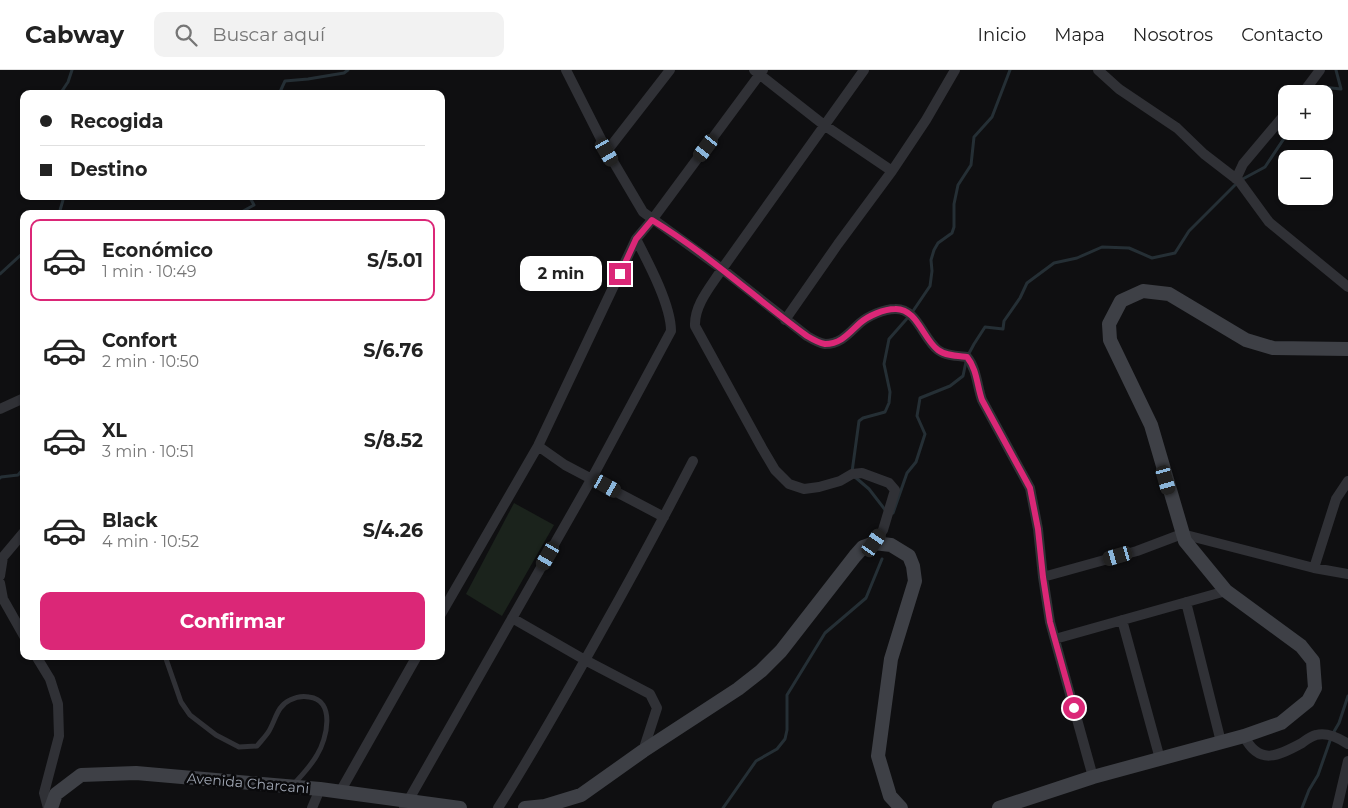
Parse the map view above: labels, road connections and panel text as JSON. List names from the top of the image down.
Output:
{
  "streets": {
    "main road": ["Avenida Charcani"]
  },
  "page": {
    "header": "Cabway",
    "search": "Buscar aquí",
    "nav": [
      "Inicio",
      "Mapa",
      "Nosotros",
      "Contacto"
    ],
    "map_buttons": ["+", "−"],
    "banner": ["Recogida", "Destino"],
    "list": [
      {
        "name": "Económico",
        "note": "1 min · 10:49",
        "value": "S/5.01"
      },
      {
        "name": "Confort",
        "note": "2 min · 10:50",
        "value": "S/6.76"
      },
      {
        "name": "XL",
        "note": "3 min · 10:51",
        "value": "S/8.52"
      },
      {
        "name": "Black",
        "note": "4 min · 10:52",
        "value": "S/4.26"
      }
    ],
    "bubble": "2 min",
    "buttons": "Confirmar"
  }
}
